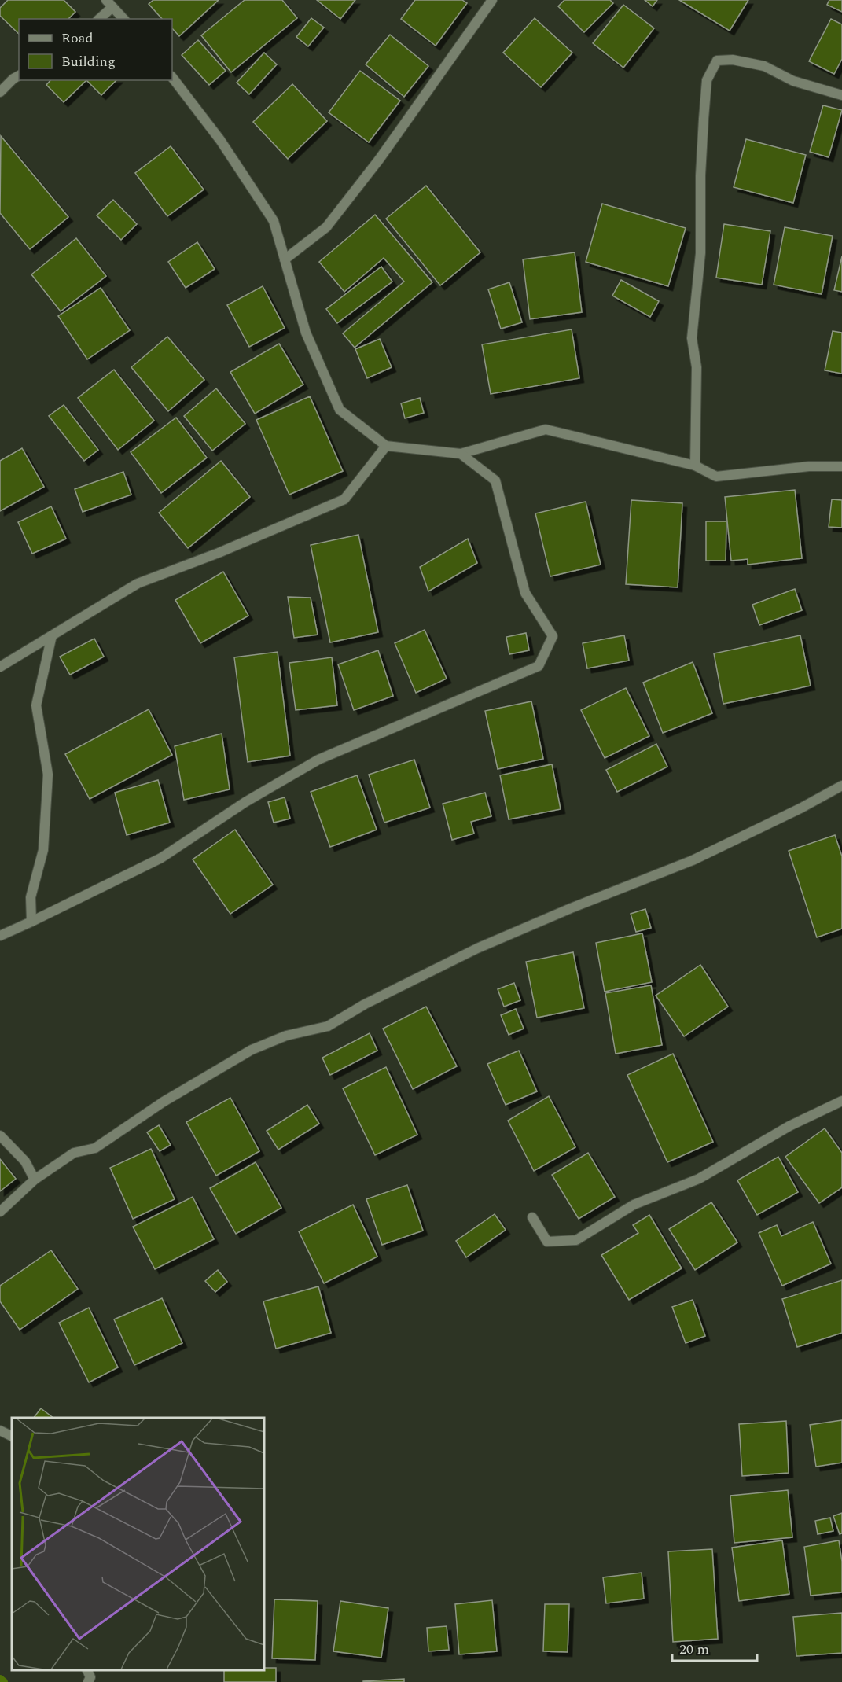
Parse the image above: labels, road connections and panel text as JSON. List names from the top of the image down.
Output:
{
  "legend": ["Road", "Building"],
  "scale_bar": "20 m"
}
